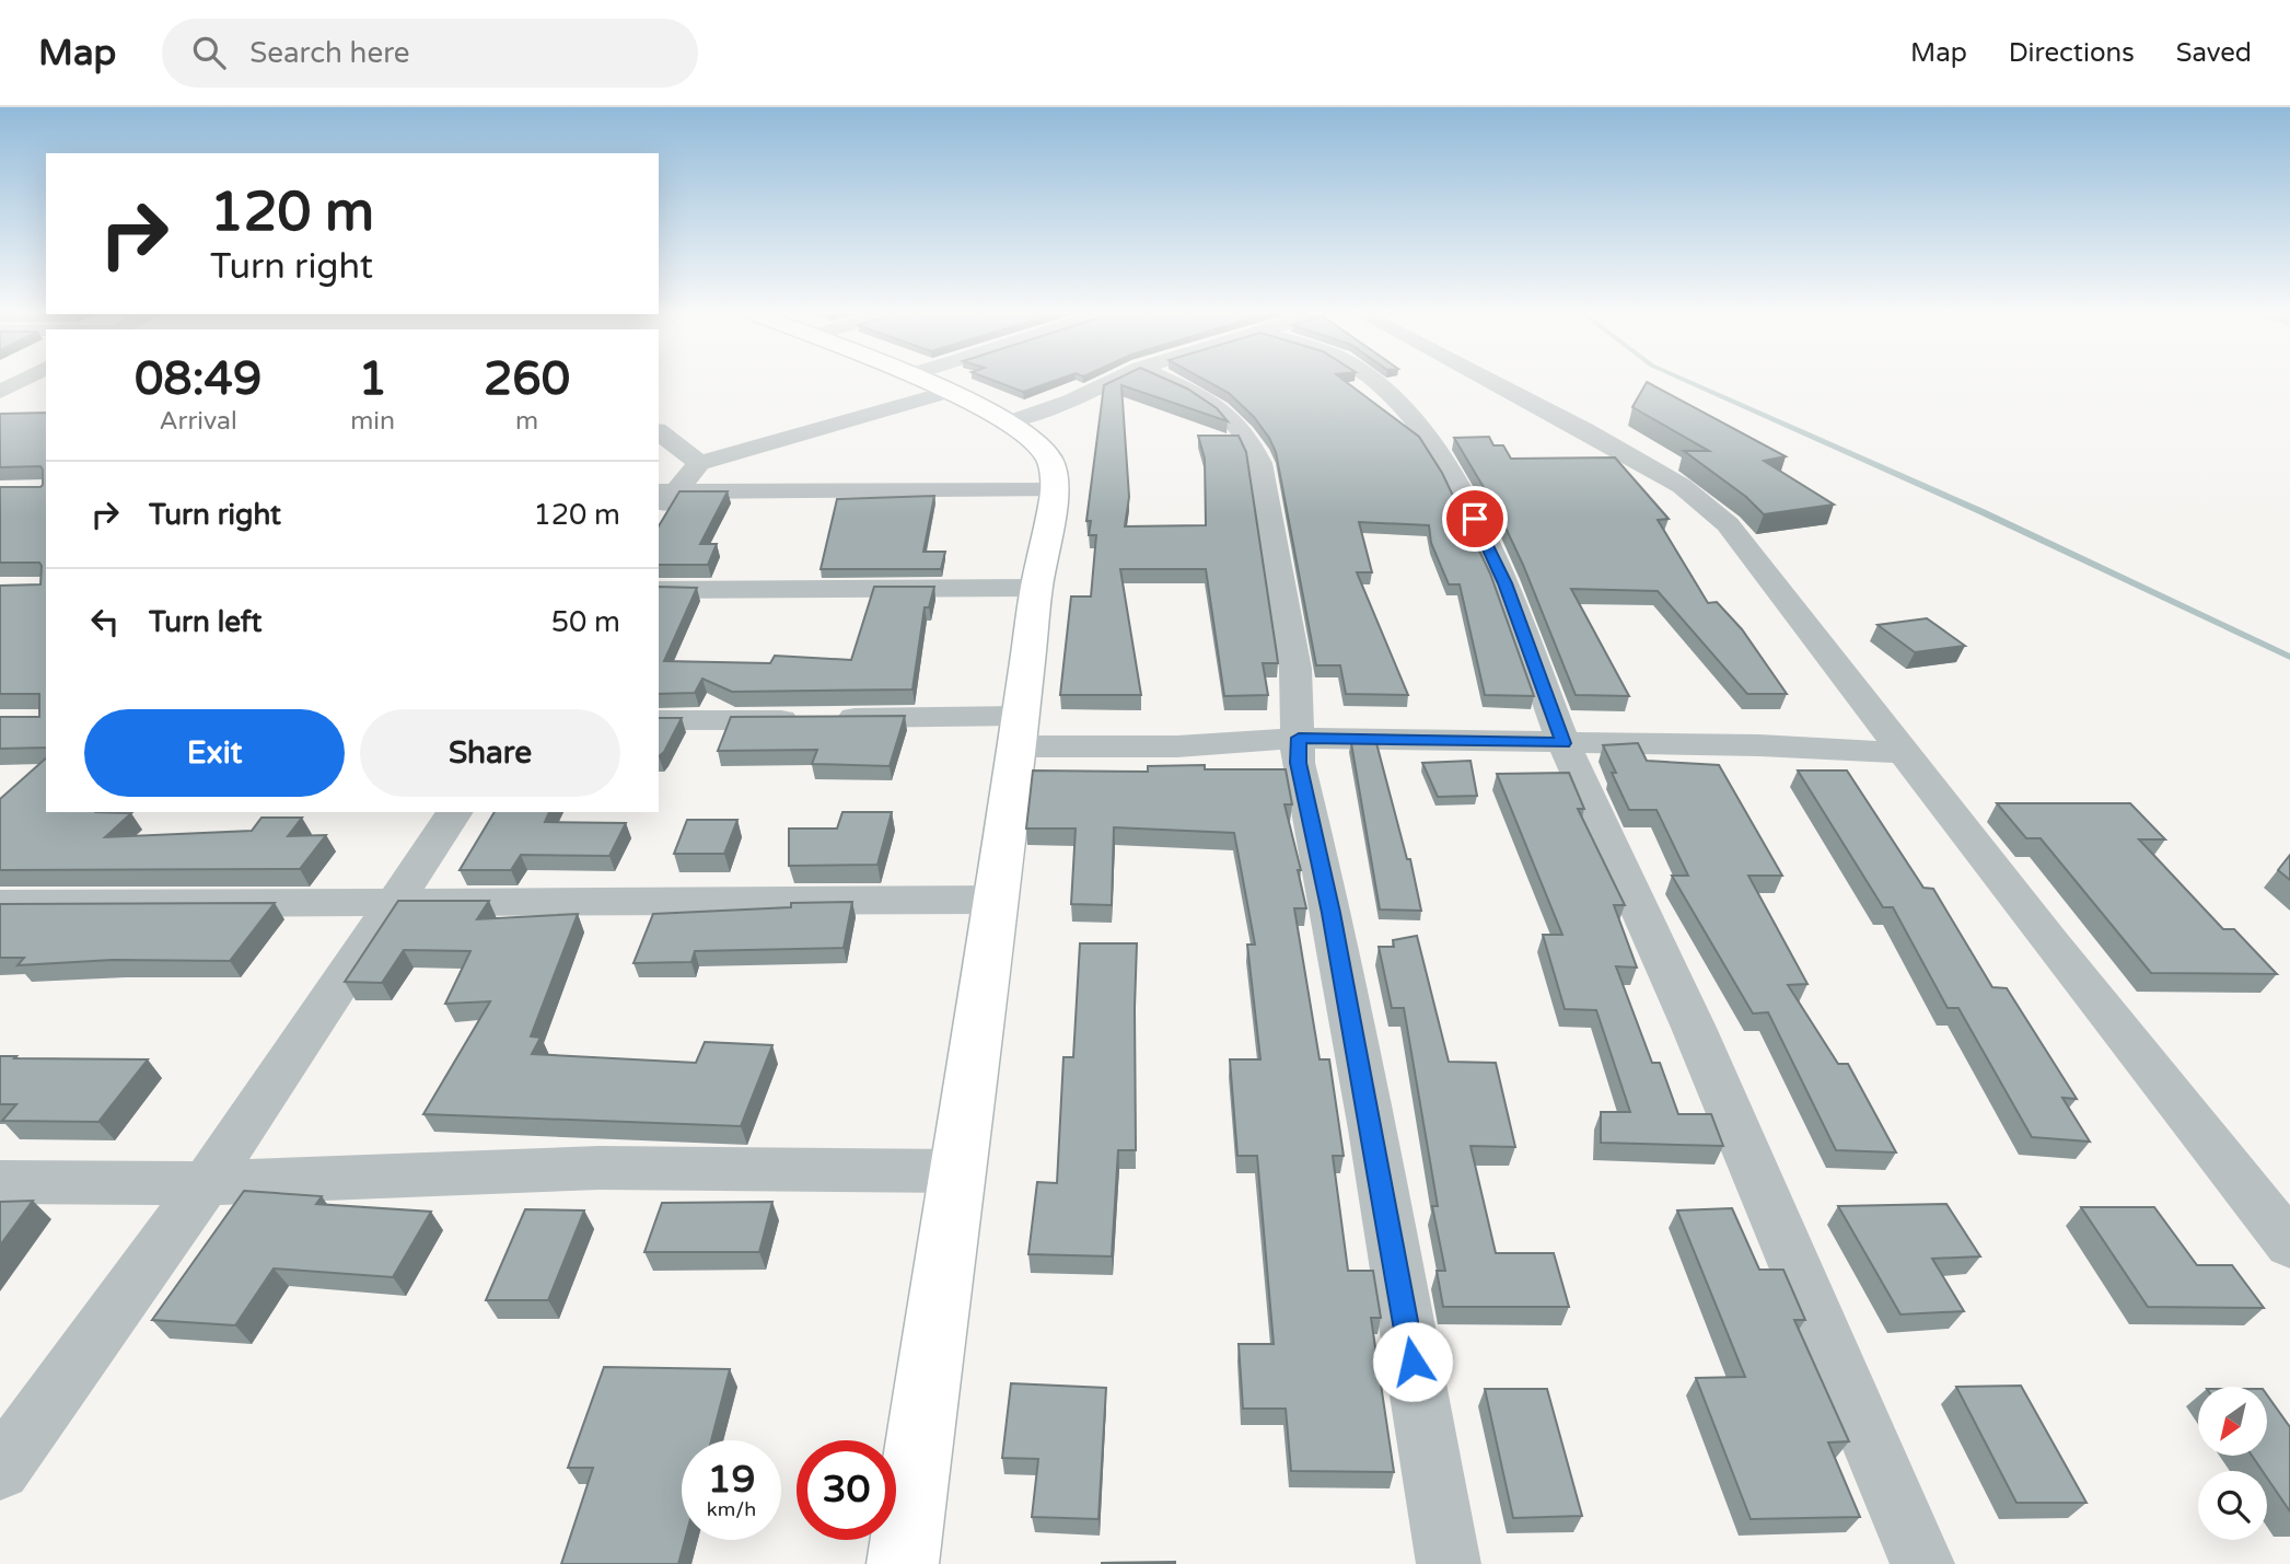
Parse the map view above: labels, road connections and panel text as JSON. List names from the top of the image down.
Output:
{
  "north": "bottom left",
  "page": {
    "header": "Map",
    "search": "Search here",
    "nav": ["Map", "Directions", "Saved"],
    "turn": ["120 m", "Turn right"],
    "eta": [
      "08:49",
      "Arrival",
      "1",
      "min",
      "260",
      "m"
    ],
    "list": [
      {
        "name": "Turn right",
        "value": "120 m"
      },
      {
        "name": "Turn left",
        "value": "50 m"
      }
    ],
    "buttons": ["Exit", "Share"],
    "speed": "19 km/h",
    "limit": "30"
  }
}
